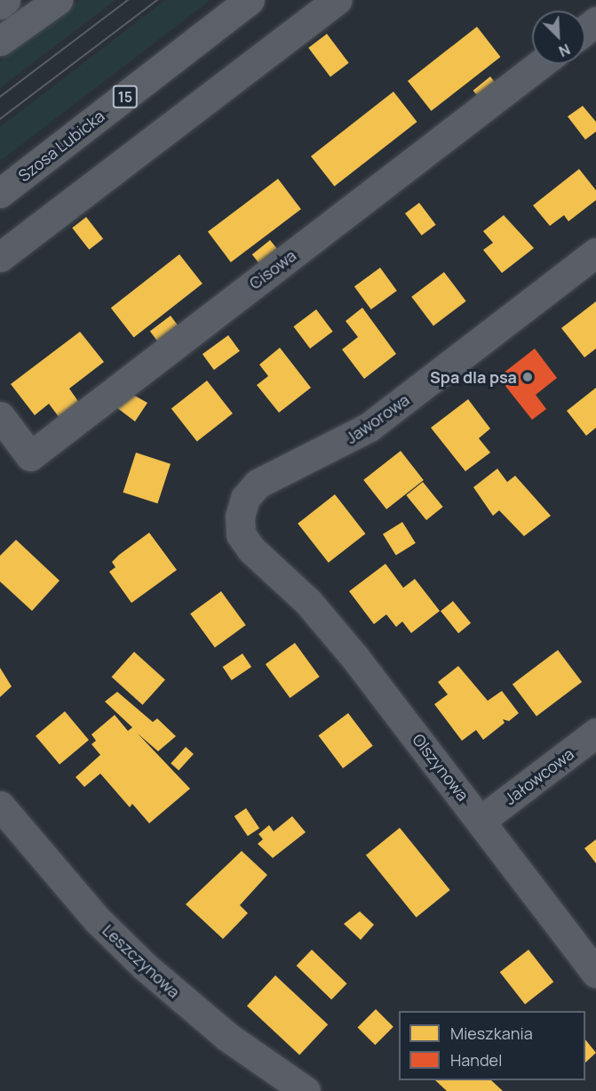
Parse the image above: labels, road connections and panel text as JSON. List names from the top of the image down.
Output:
{
  "streets": {
    "main road": ["15", "Szosa Lubicka"],
    "street": [
      "Cisowa",
      "Jaworowa",
      "Olszynowa",
      "Jałowcowa",
      "Leszczynowa"
    ]
  },
  "crossings": [
    ["Jaworowa", "Olszynowa"],
    ["Olszynowa", "Jałowcowa"]
  ],
  "places": ["Spa dla psa"],
  "legend": ["Mieszkania", "Handel"],
  "north": "bottom right"
}
